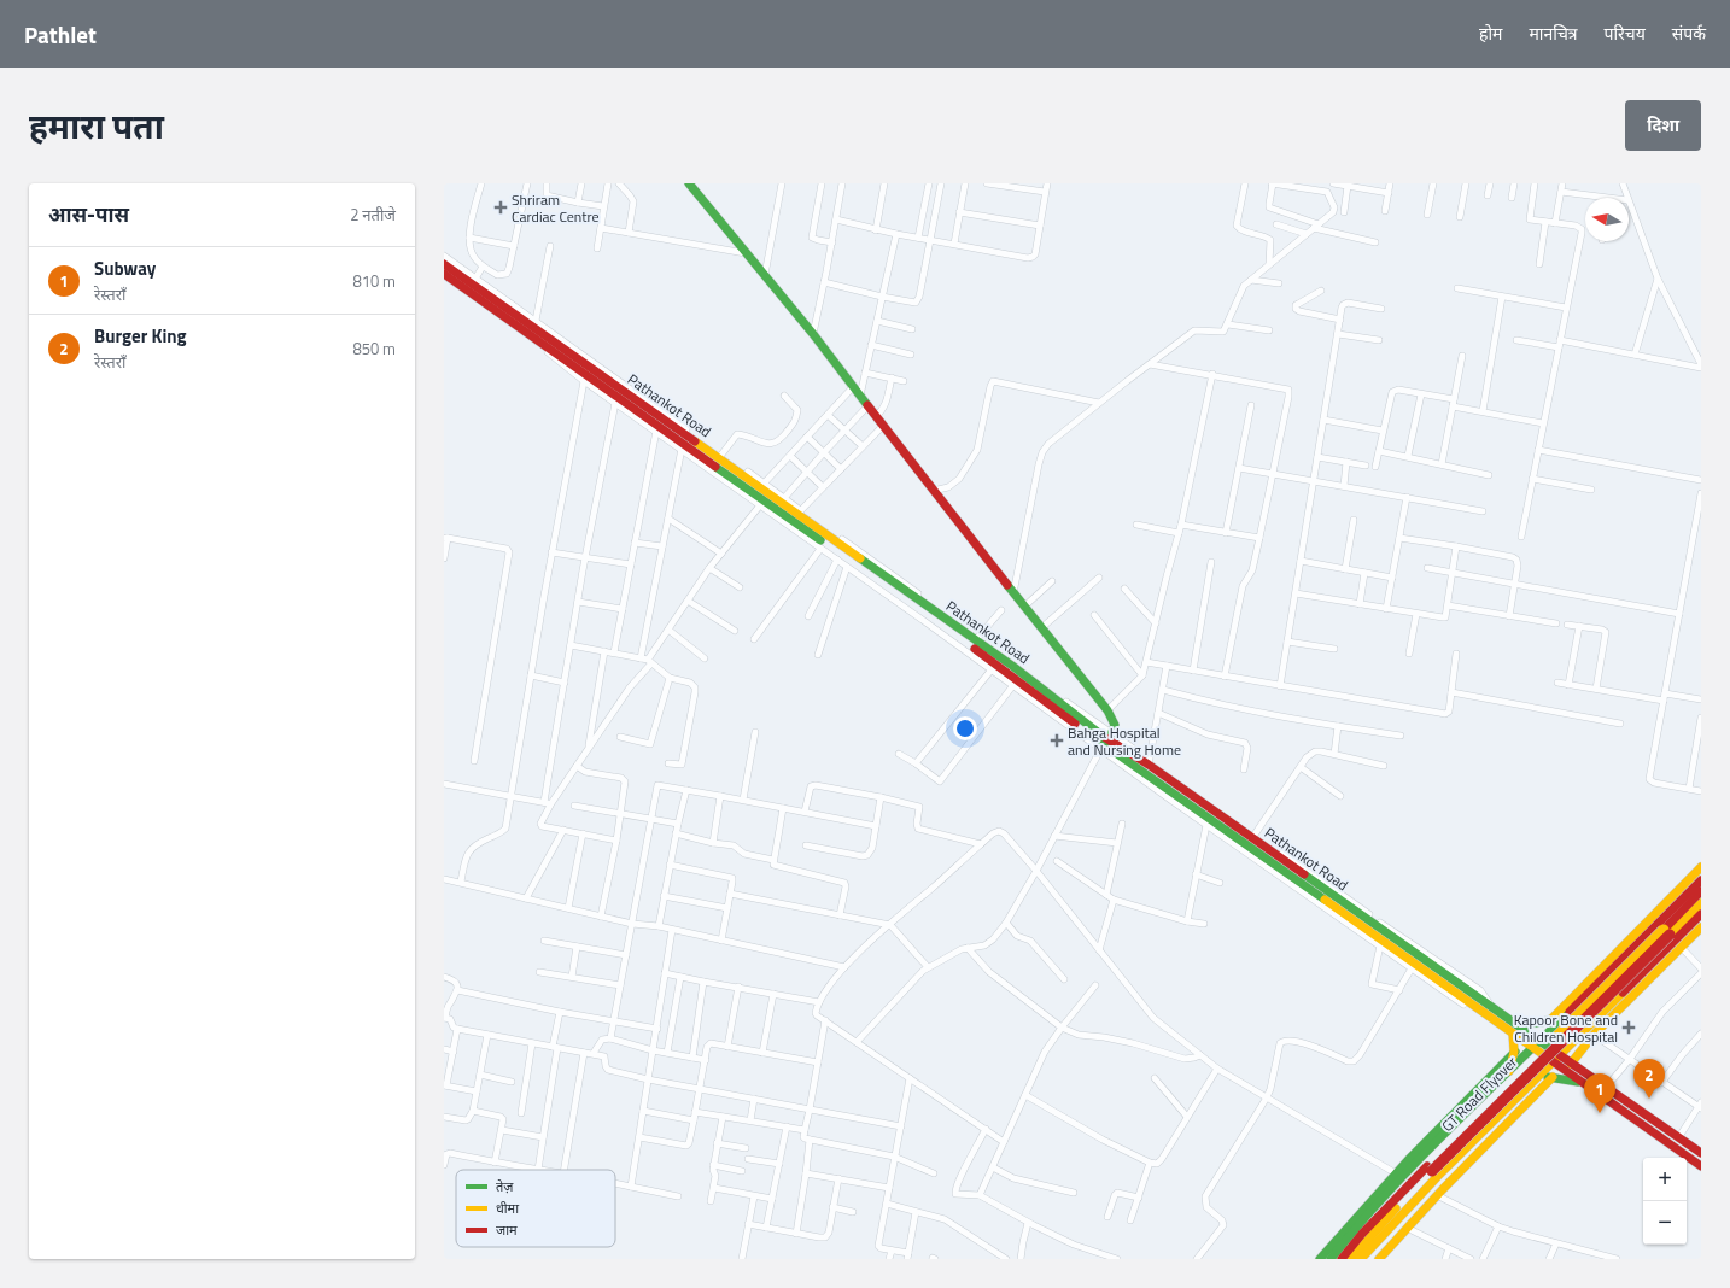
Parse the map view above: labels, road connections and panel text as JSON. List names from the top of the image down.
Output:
{
  "streets": {
    "main road": ["Pathankot Road", "GT Road Flyover"]
  },
  "places": {
    "health": ["Shriram Cardiac Centre", "Bahga Hospital and Nursing Home", "Kapoor Bone and Children Hospital"]
  },
  "legend": ["तेज़", "धीमा", "जाम"],
  "north": "left",
  "page": {
    "header": "Pathlet",
    "nav": [
      "होम",
      "मानचित्र",
      "परिचय",
      "संपर्क"
    ],
    "title": "हमारा पता",
    "buttons": "दिशा",
    "heading": ["आस-पास", "2 नतीजे"],
    "list": [
      {
        "mark": "1",
        "name": "Subway",
        "note": "रेस्तराँ",
        "value": "810 m"
      },
      {
        "mark": "2",
        "name": "Burger King",
        "note": "रेस्तराँ",
        "value": "850 m"
      }
    ],
    "pins": ["2", "1"],
    "map_buttons": ["+", "−"]
  }
}
